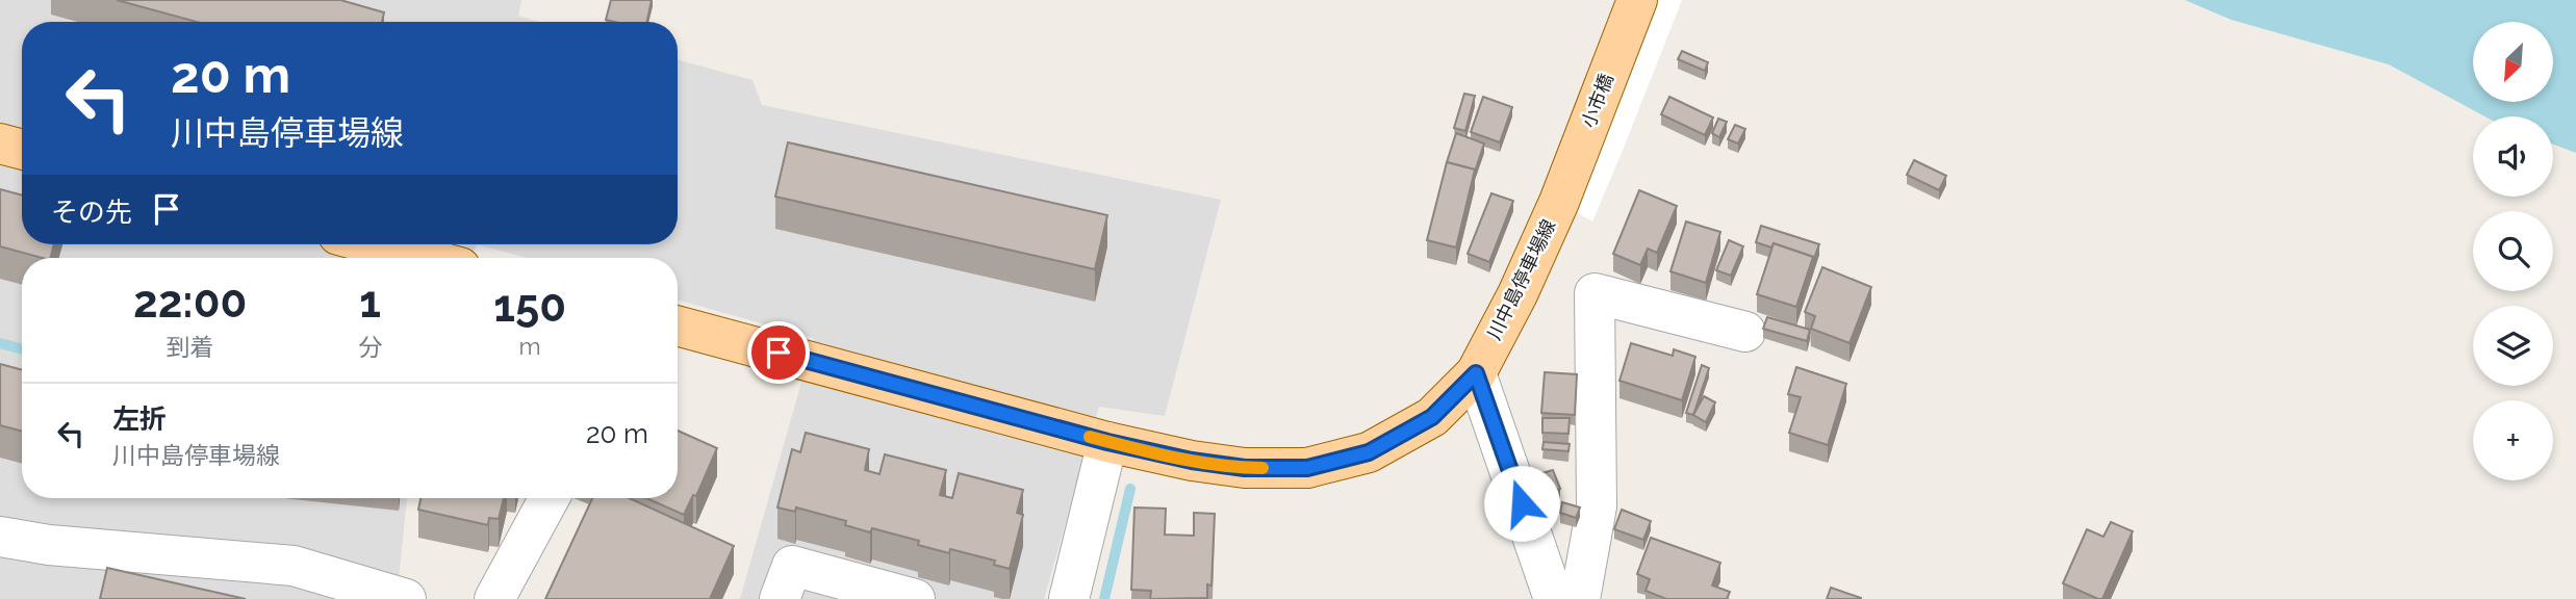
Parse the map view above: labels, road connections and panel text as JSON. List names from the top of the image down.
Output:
{
  "streets": {
    "main road": ["小市橋", "川中島停車場線"]
  },
  "crossings": [
    ["小市橋", "川中島停車場線"]
  ],
  "north": "bottom left",
  "page": {
    "map_buttons": "+",
    "turn": ["20 m", "川中島停車場線"],
    "then": "その先",
    "eta": [
      "22:00",
      "到着",
      "1",
      "分",
      "150",
      "m"
    ],
    "list": [
      {
        "name": "左折",
        "note": "川中島停車場線",
        "value": "20 m"
      }
    ]
  }
}
